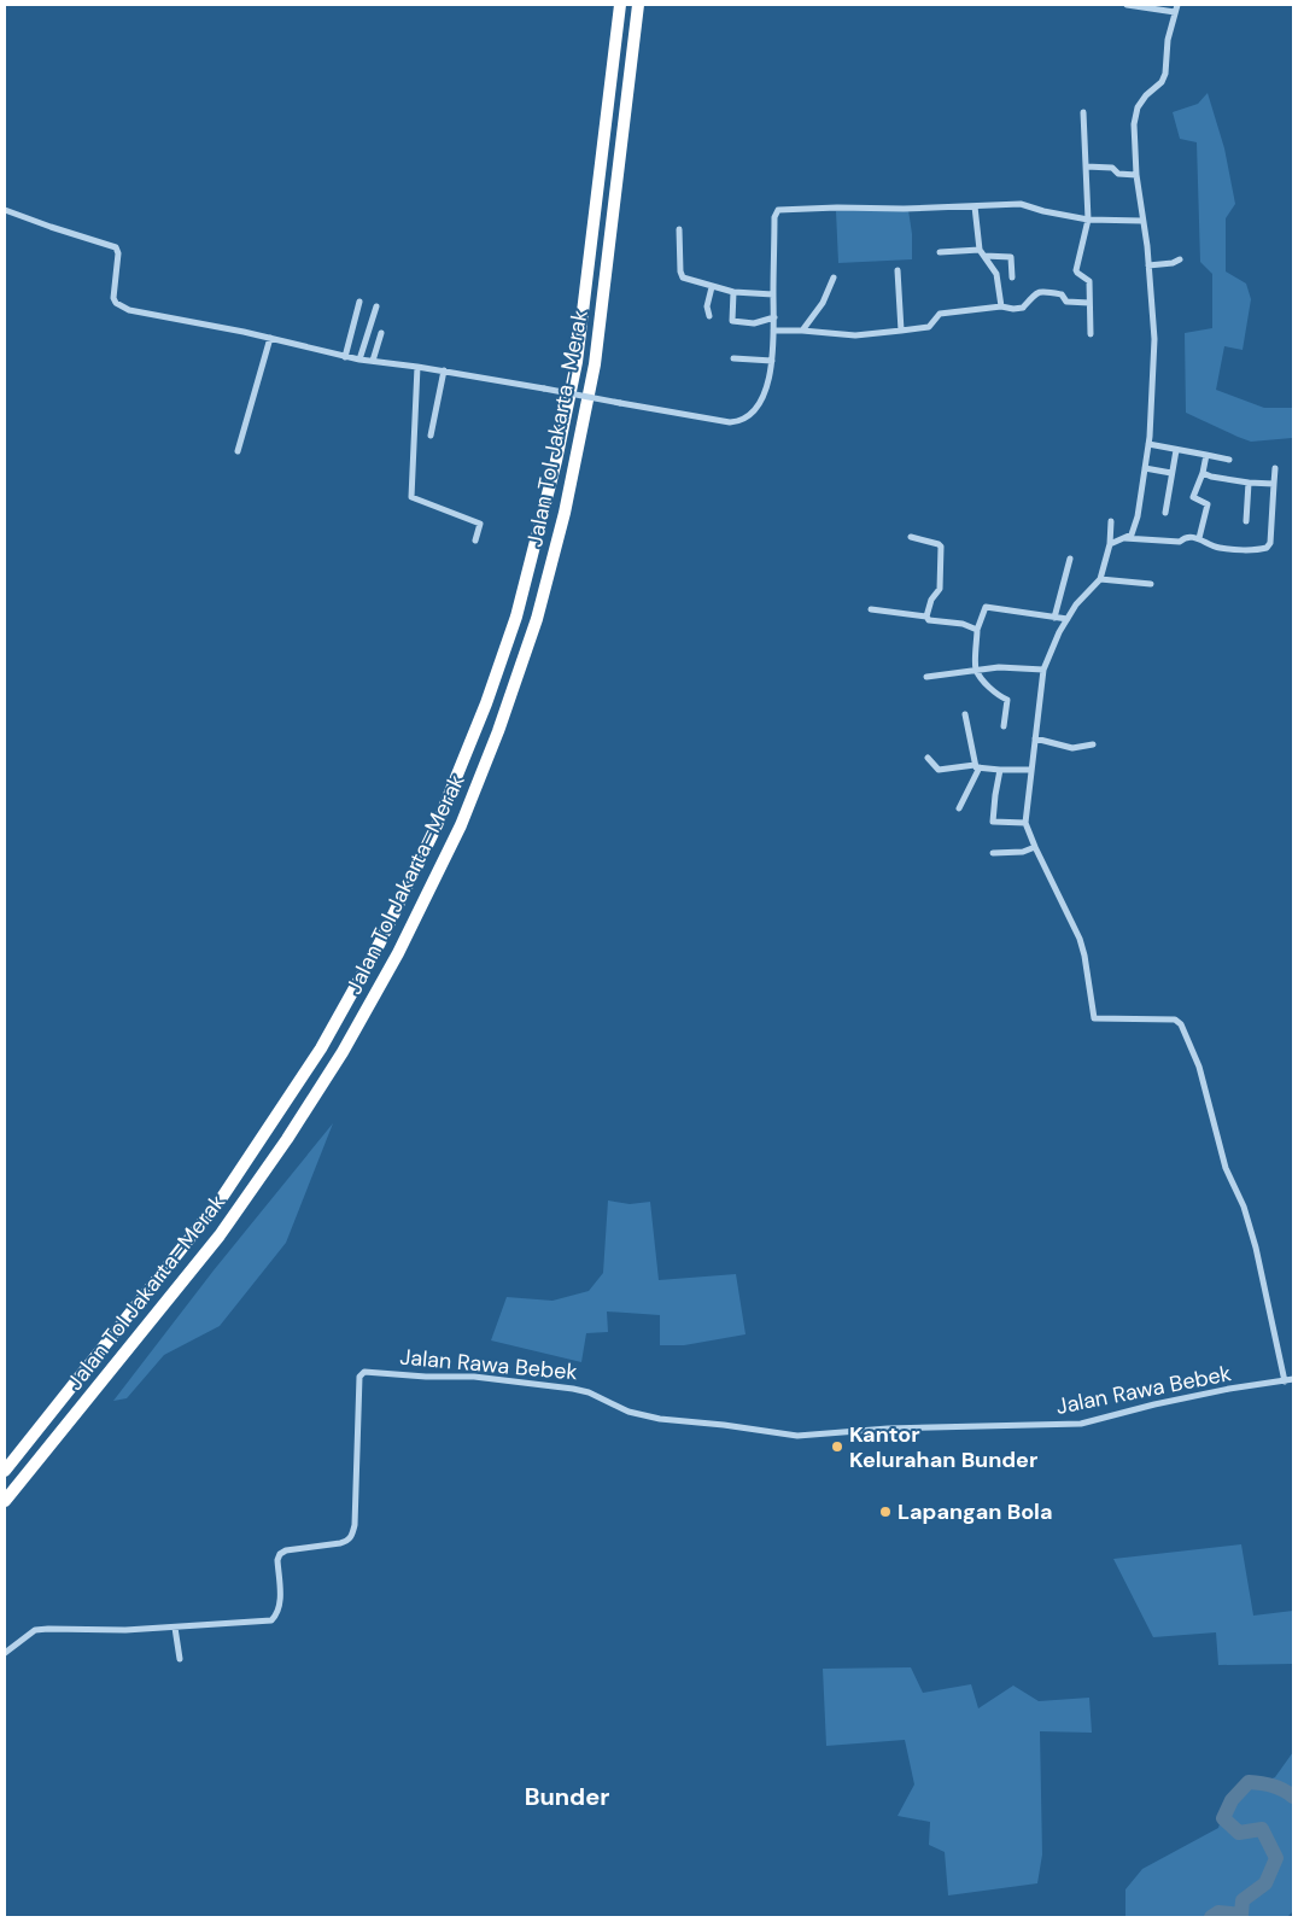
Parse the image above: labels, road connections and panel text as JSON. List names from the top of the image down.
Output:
{
  "streets": {
    "highway": ["Jalan Tol Jakarta–Merak"],
    "street": ["Jalan Rawa Bebek"]
  },
  "districts": ["Bunder"],
  "places": ["Kantor Kelurahan Bunder", "Lapangan Bola"]
}
